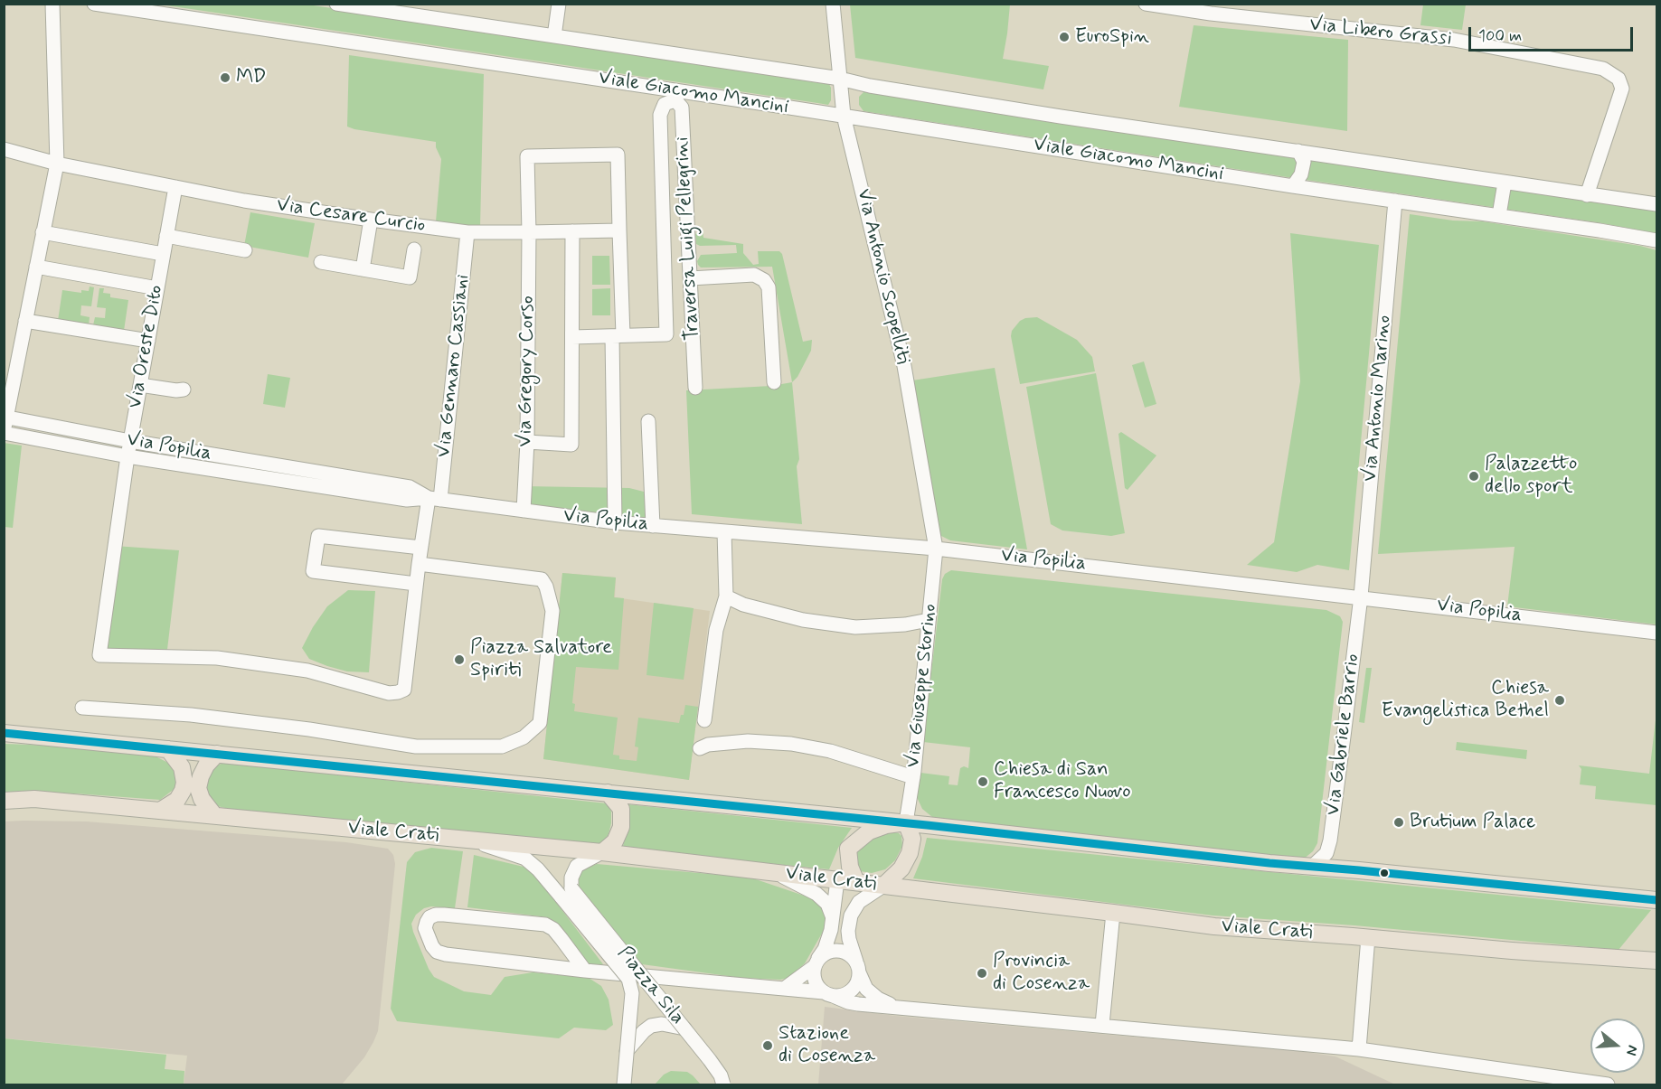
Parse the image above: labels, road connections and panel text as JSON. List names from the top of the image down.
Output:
{
  "streets": {
    "main road": ["Viale Crati"],
    "street": [
      "Via Libero Grassi",
      "Viale Giacomo Mancini",
      "Via Cesare Curcio",
      "Traversa Luigi Pellegrini",
      "Via Antonio Scopelliti",
      "Via Oreste Dito",
      "Via Gennaro Cassiani",
      "Via Gregory Corso",
      "Via Antonio Marino",
      "Via Popilia",
      "Via Giuseppe Storino",
      "Via Gabriele Barrio",
      "Piazza Sila"
    ]
  },
  "crossings": [
    ["Via Libero Grassi", "Viale Giacomo Mancini"],
    ["Viale Giacomo Mancini", "Traversa Luigi Pellegrini"],
    ["Viale Giacomo Mancini", "Via Antonio Scopelliti"],
    ["Viale Giacomo Mancini", "Via Antonio Marino"],
    ["Via Cesare Curcio", "Via Oreste Dito"],
    ["Via Cesare Curcio", "Via Gennaro Cassiani"],
    ["Via Cesare Curcio", "Via Gregory Corso"],
    ["Via Antonio Scopelliti", "Via Popilia"],
    ["Via Antonio Scopelliti", "Via Giuseppe Storino"],
    ["Via Oreste Dito", "Via Popilia"],
    ["Via Gennaro Cassiani", "Via Popilia"],
    ["Via Gregory Corso", "Via Popilia"],
    ["Via Antonio Marino", "Via Popilia"],
    ["Via Antonio Marino", "Via Gabriele Barrio"],
    ["Via Popilia", "Via Giuseppe Storino"],
    ["Via Popilia", "Via Gabriele Barrio"],
    ["Via Giuseppe Storino", "Viale Crati"]
  ],
  "places": [
    "EuroSpin",
    "MD",
    "Palazzetto dello sport",
    "Piazza Salvatore Spiriti",
    "Chiesa Evangelistica Bethel",
    "Chiesa di San Francesco Nuovo",
    "Brutium Palace",
    "Provincia di Cosenza",
    "Stazione di Cosenza"
  ],
  "scale_bar": "100 m",
  "north": "right"
}
